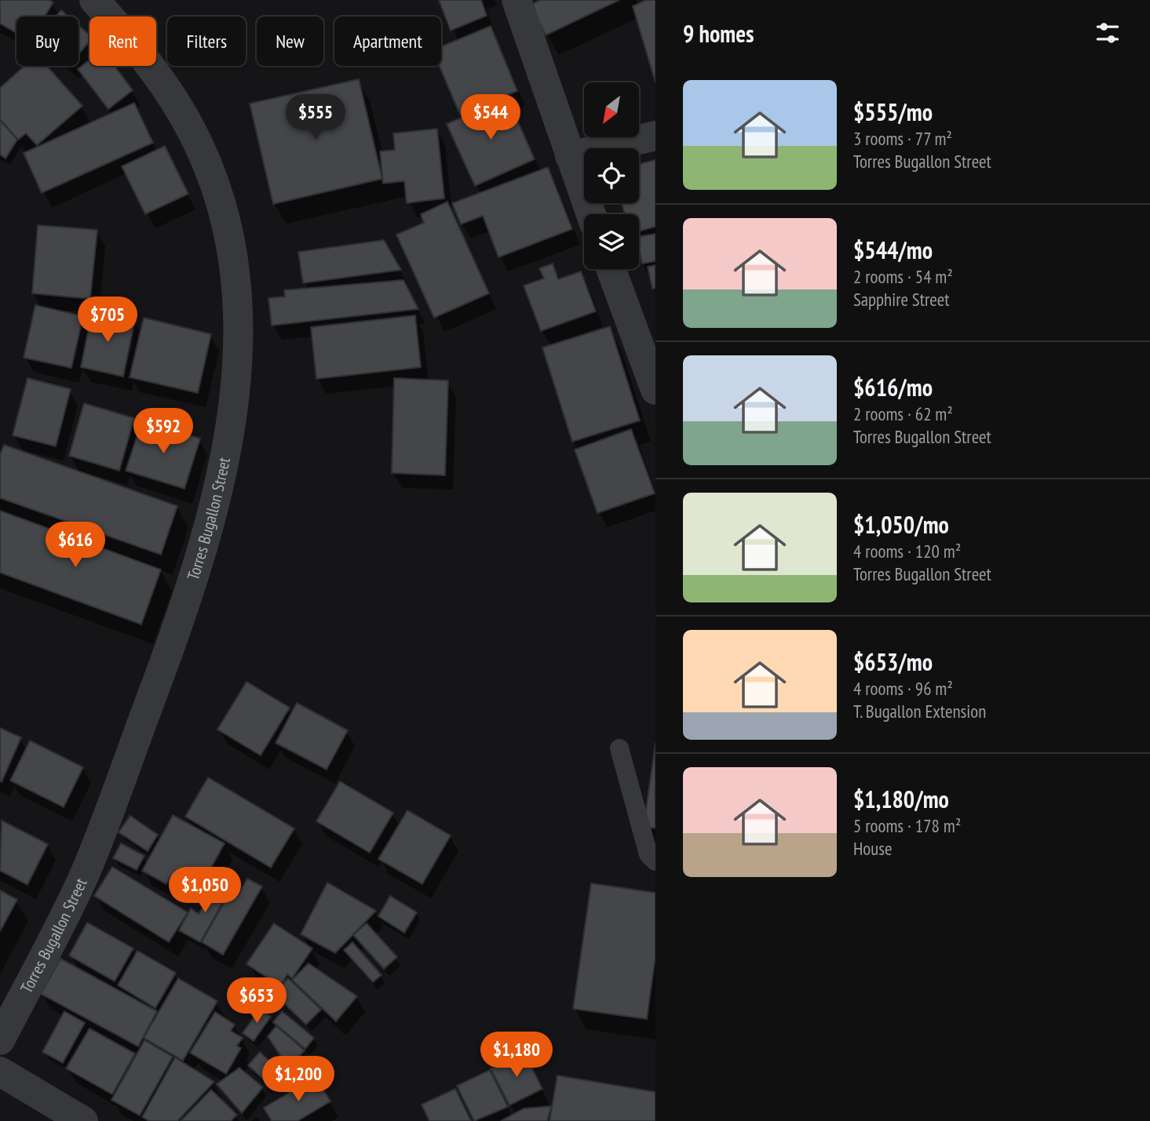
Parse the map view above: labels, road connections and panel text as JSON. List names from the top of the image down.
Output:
{
  "streets": {
    "street": ["Torres Bugallon Street"]
  },
  "north": "bottom left",
  "page": {
    "heading": "9 homes",
    "chip": [
      "Buy",
      "Rent",
      "Filters",
      "New",
      "Apartment"
    ],
    "list": [
      {
        "name": "$555/mo",
        "note": "3 rooms · 77 m² · Torres Bugallon Street"
      },
      {
        "name": "$544/mo",
        "note": "2 rooms · 54 m² · Sapphire Street"
      },
      {
        "name": "$616/mo",
        "note": "2 rooms · 62 m² · Torres Bugallon Street"
      },
      {
        "name": "$1,050/mo",
        "note": "4 rooms · 120 m² · Torres Bugallon Street"
      },
      {
        "name": "$653/mo",
        "note": "4 rooms · 96 m² · T. Bugallon Extension"
      },
      {
        "name": "$1,180/mo",
        "note": "5 rooms · 178 m² · House"
      }
    ],
    "price": [
      "$555",
      "$544",
      "$705",
      "$592",
      "$616",
      "$1,050",
      "$653",
      "$1,180",
      "$1,200"
    ]
  }
}
